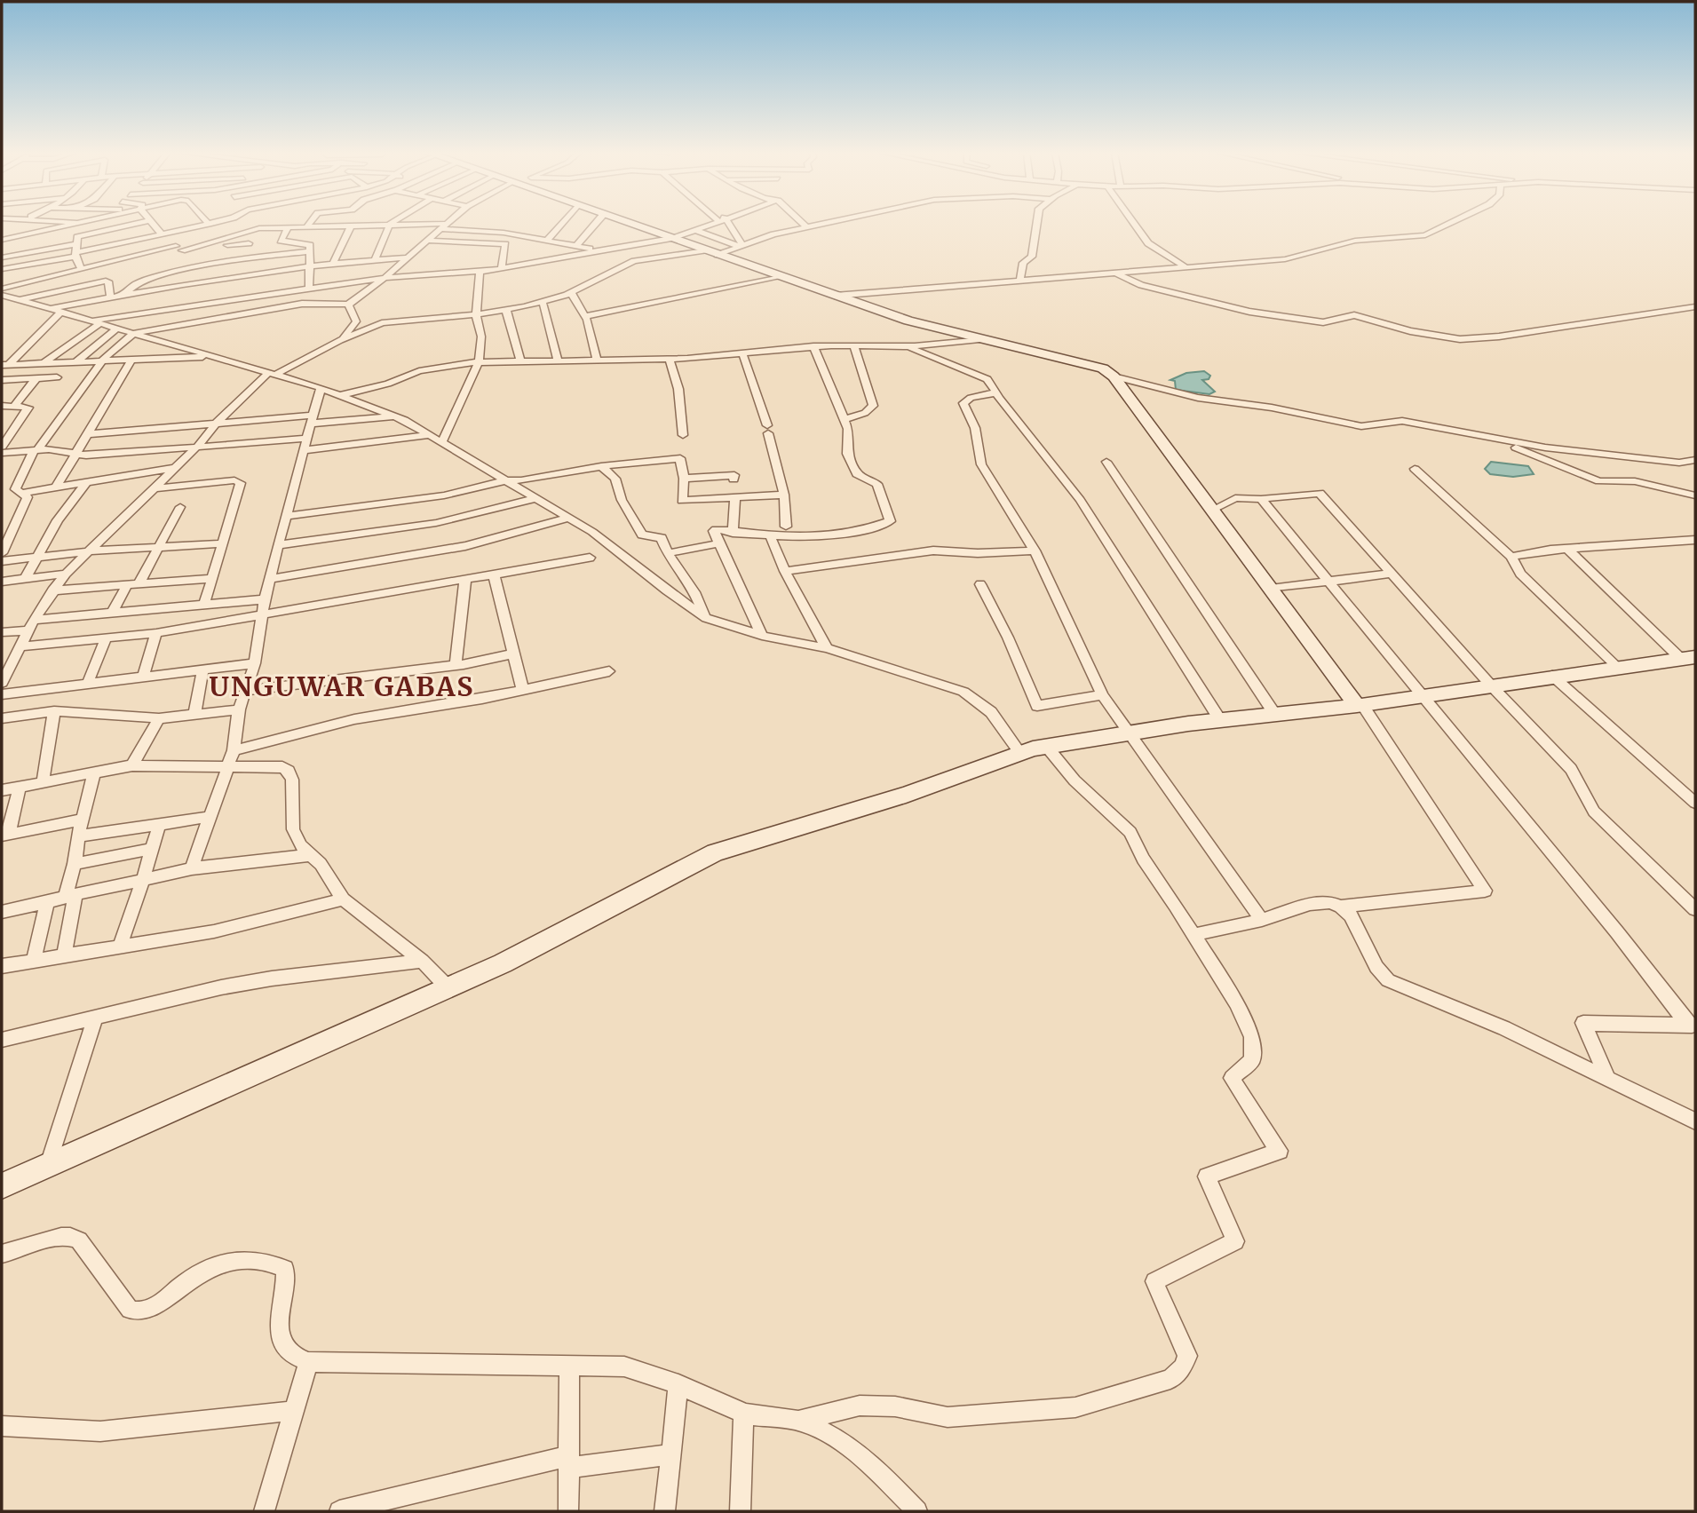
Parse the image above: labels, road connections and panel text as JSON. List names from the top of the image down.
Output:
{
  "districts": ["UNGUWAR GABAS"]
}
